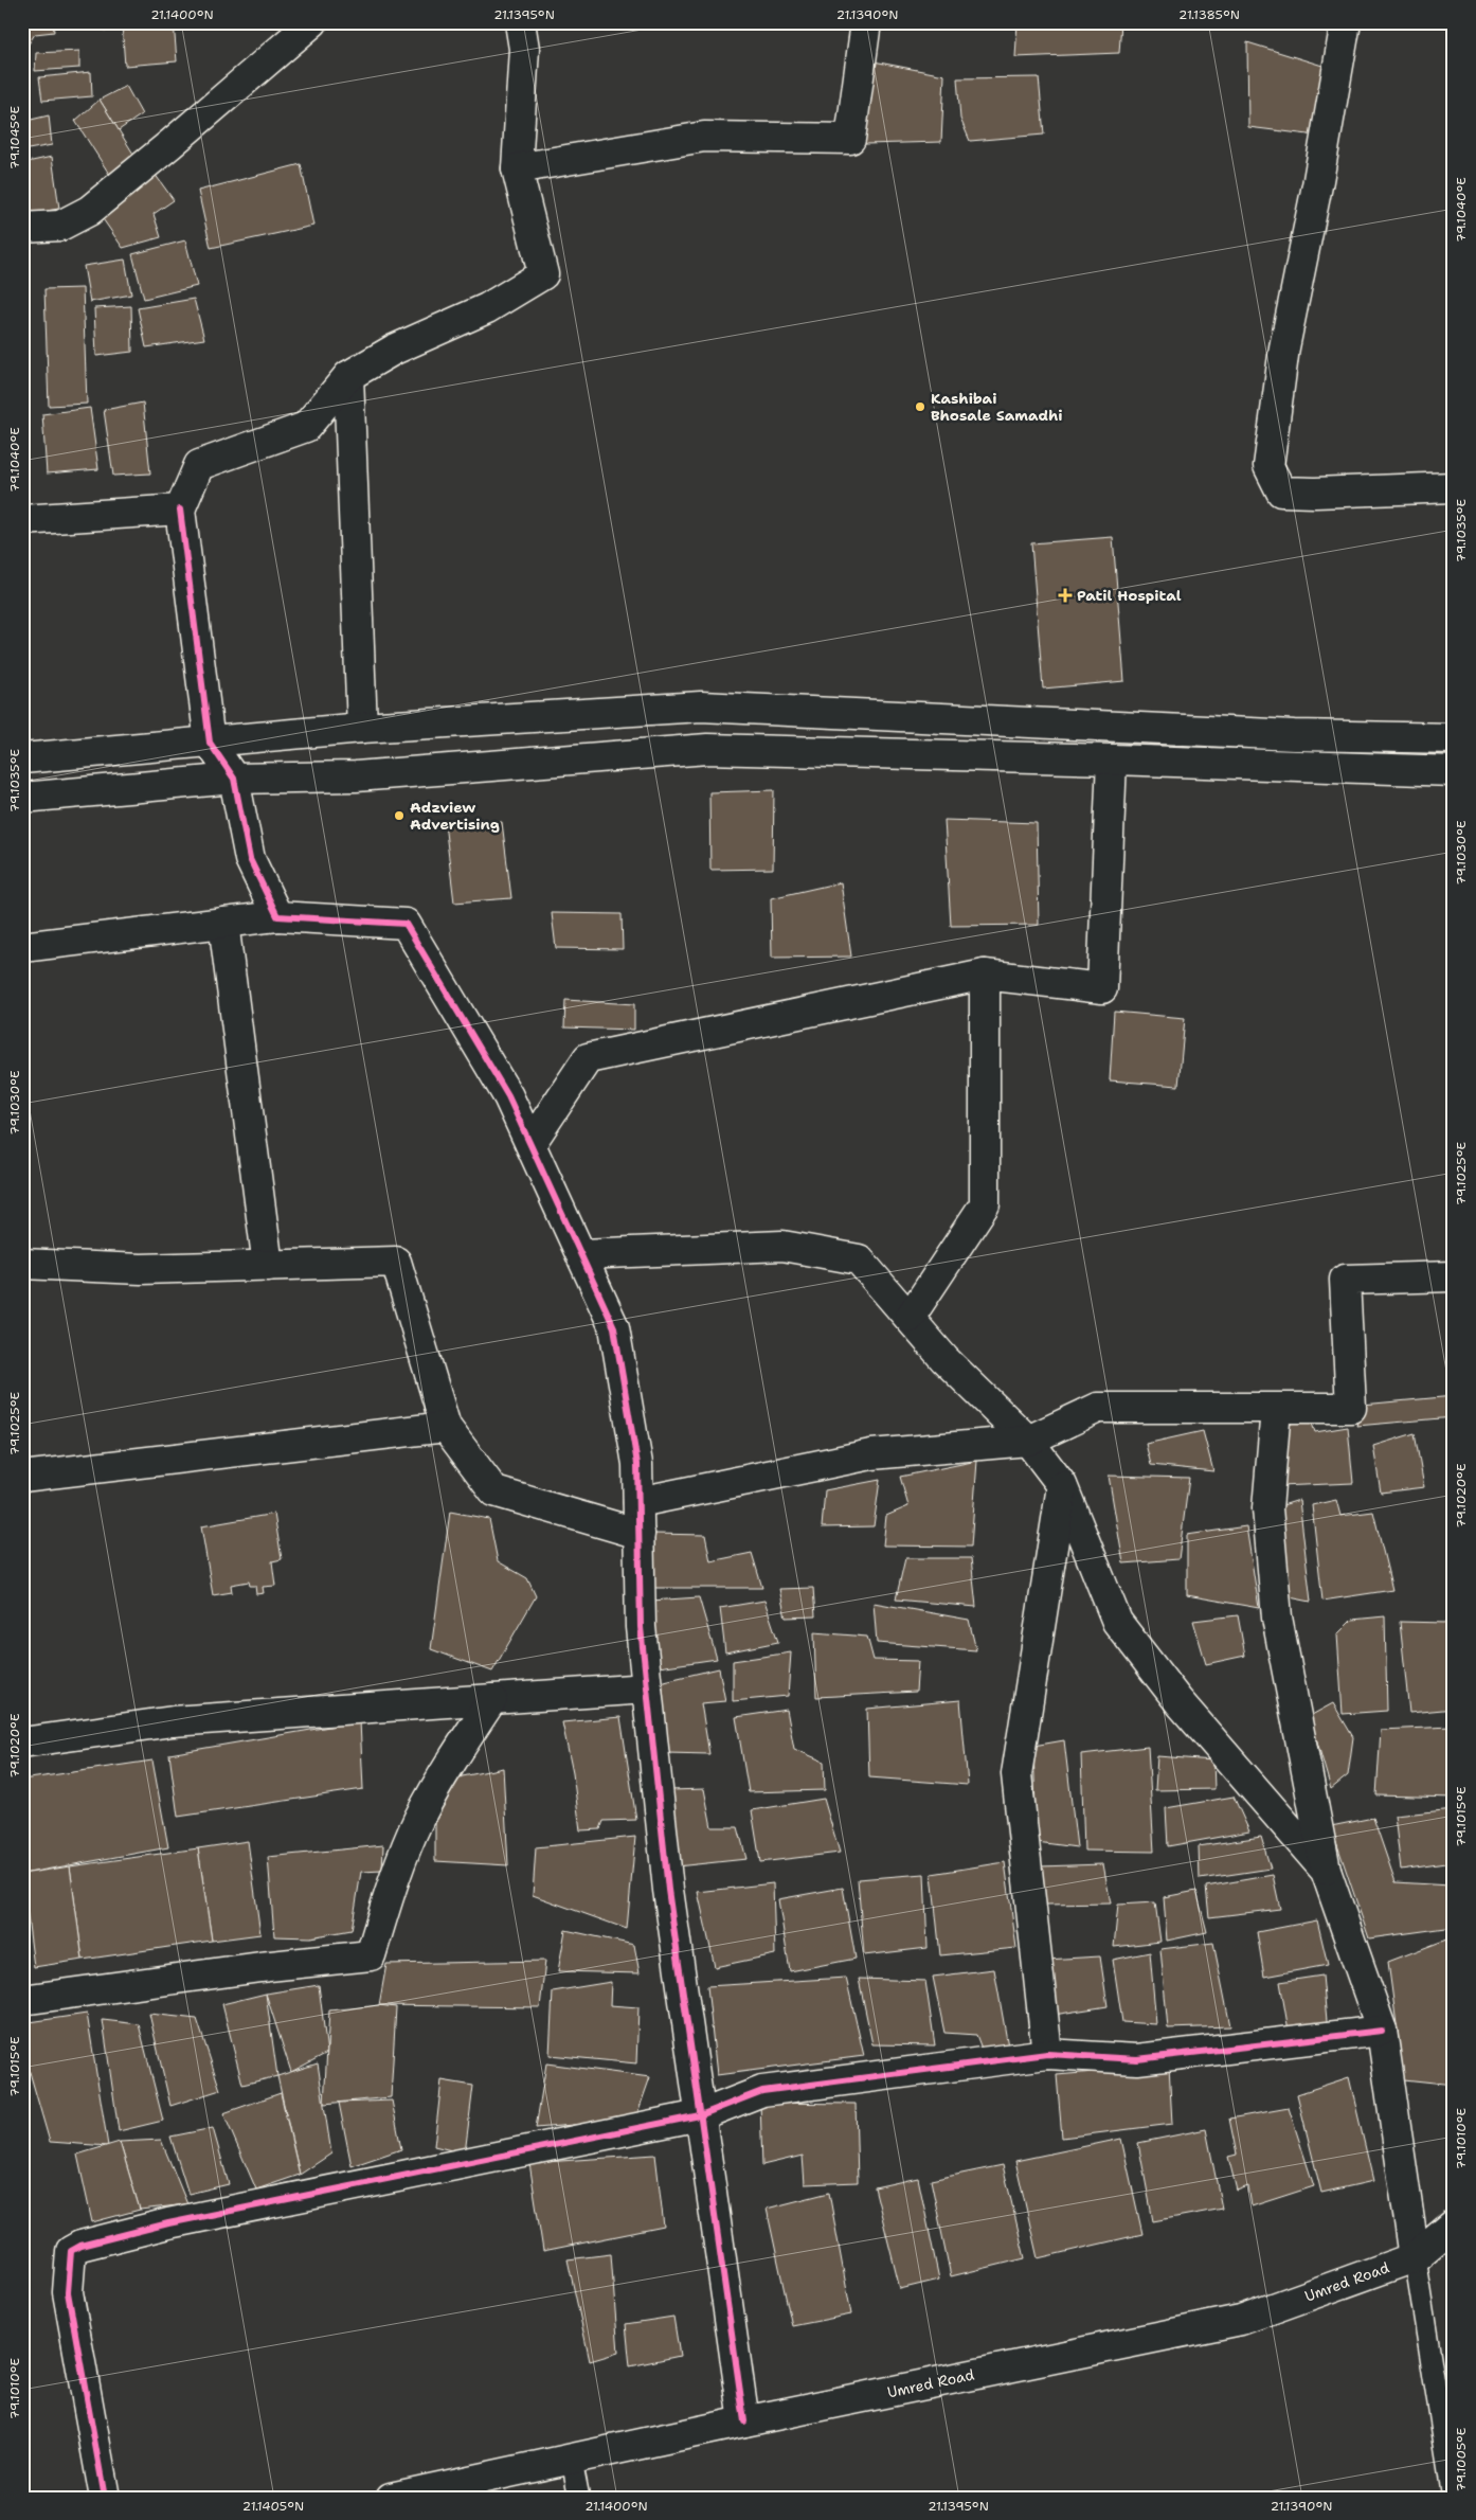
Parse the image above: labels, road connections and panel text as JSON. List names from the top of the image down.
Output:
{
  "streets": {
    "street": ["Umred Road"]
  },
  "places": {
    "other": ["Kashibai Bhosale Samadhi", "Adzview Advertising"],
    "health": ["Patil Hospital"]
  },
  "coordinates": [
    "21.1400°N",
    "21.1395°N",
    "21.1390°N",
    "21.1385°N",
    "79.1045°E",
    "79.1040°E",
    "79.1035°E",
    "79.1030°E",
    "79.1025°E",
    "79.1020°E",
    "79.1015°E",
    "79.1010°E",
    "79.1005°E",
    "21.1405°N"
  ]
}
